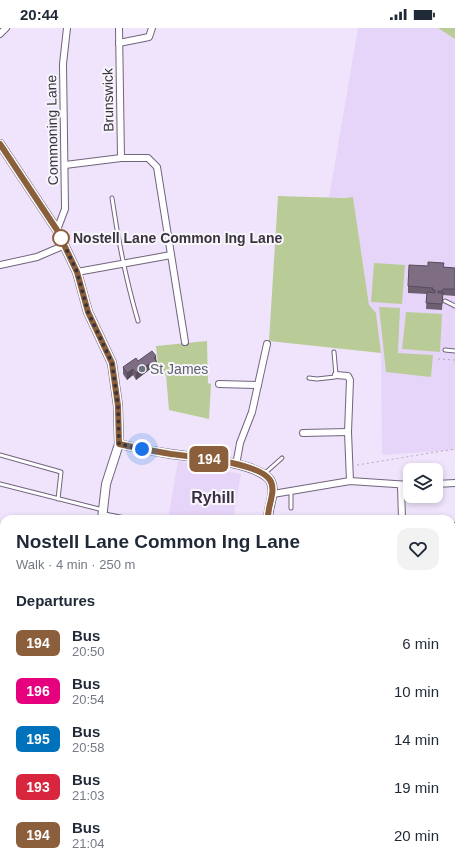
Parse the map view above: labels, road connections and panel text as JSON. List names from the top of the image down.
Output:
{
  "streets": {
    "street": ["Brunswick", "Commoning Lane"]
  },
  "districts": ["Ryhill"],
  "places": ["Nostell Lane Common Ing Lane", "St James"],
  "lines": ["bus line 194"],
  "page": {
    "status": "20:44",
    "on_map": "194",
    "heading": [
      ["Nostell Lane Common Ing Lane", "Walk · 4 min · 250 m"],
      "Departures"
    ],
    "list": [
      {
        "mark": "194",
        "name": "Bus",
        "note": "20:50",
        "value": "6 min"
      },
      {
        "mark": "196",
        "name": "Bus",
        "note": "20:54",
        "value": "10 min"
      },
      {
        "mark": "195",
        "name": "Bus",
        "note": "20:58",
        "value": "14 min"
      },
      {
        "mark": "193",
        "name": "Bus",
        "note": "21:03",
        "value": "19 min"
      },
      {
        "mark": "194",
        "name": "Bus",
        "note": "21:04",
        "value": "20 min"
      }
    ]
  }
}
